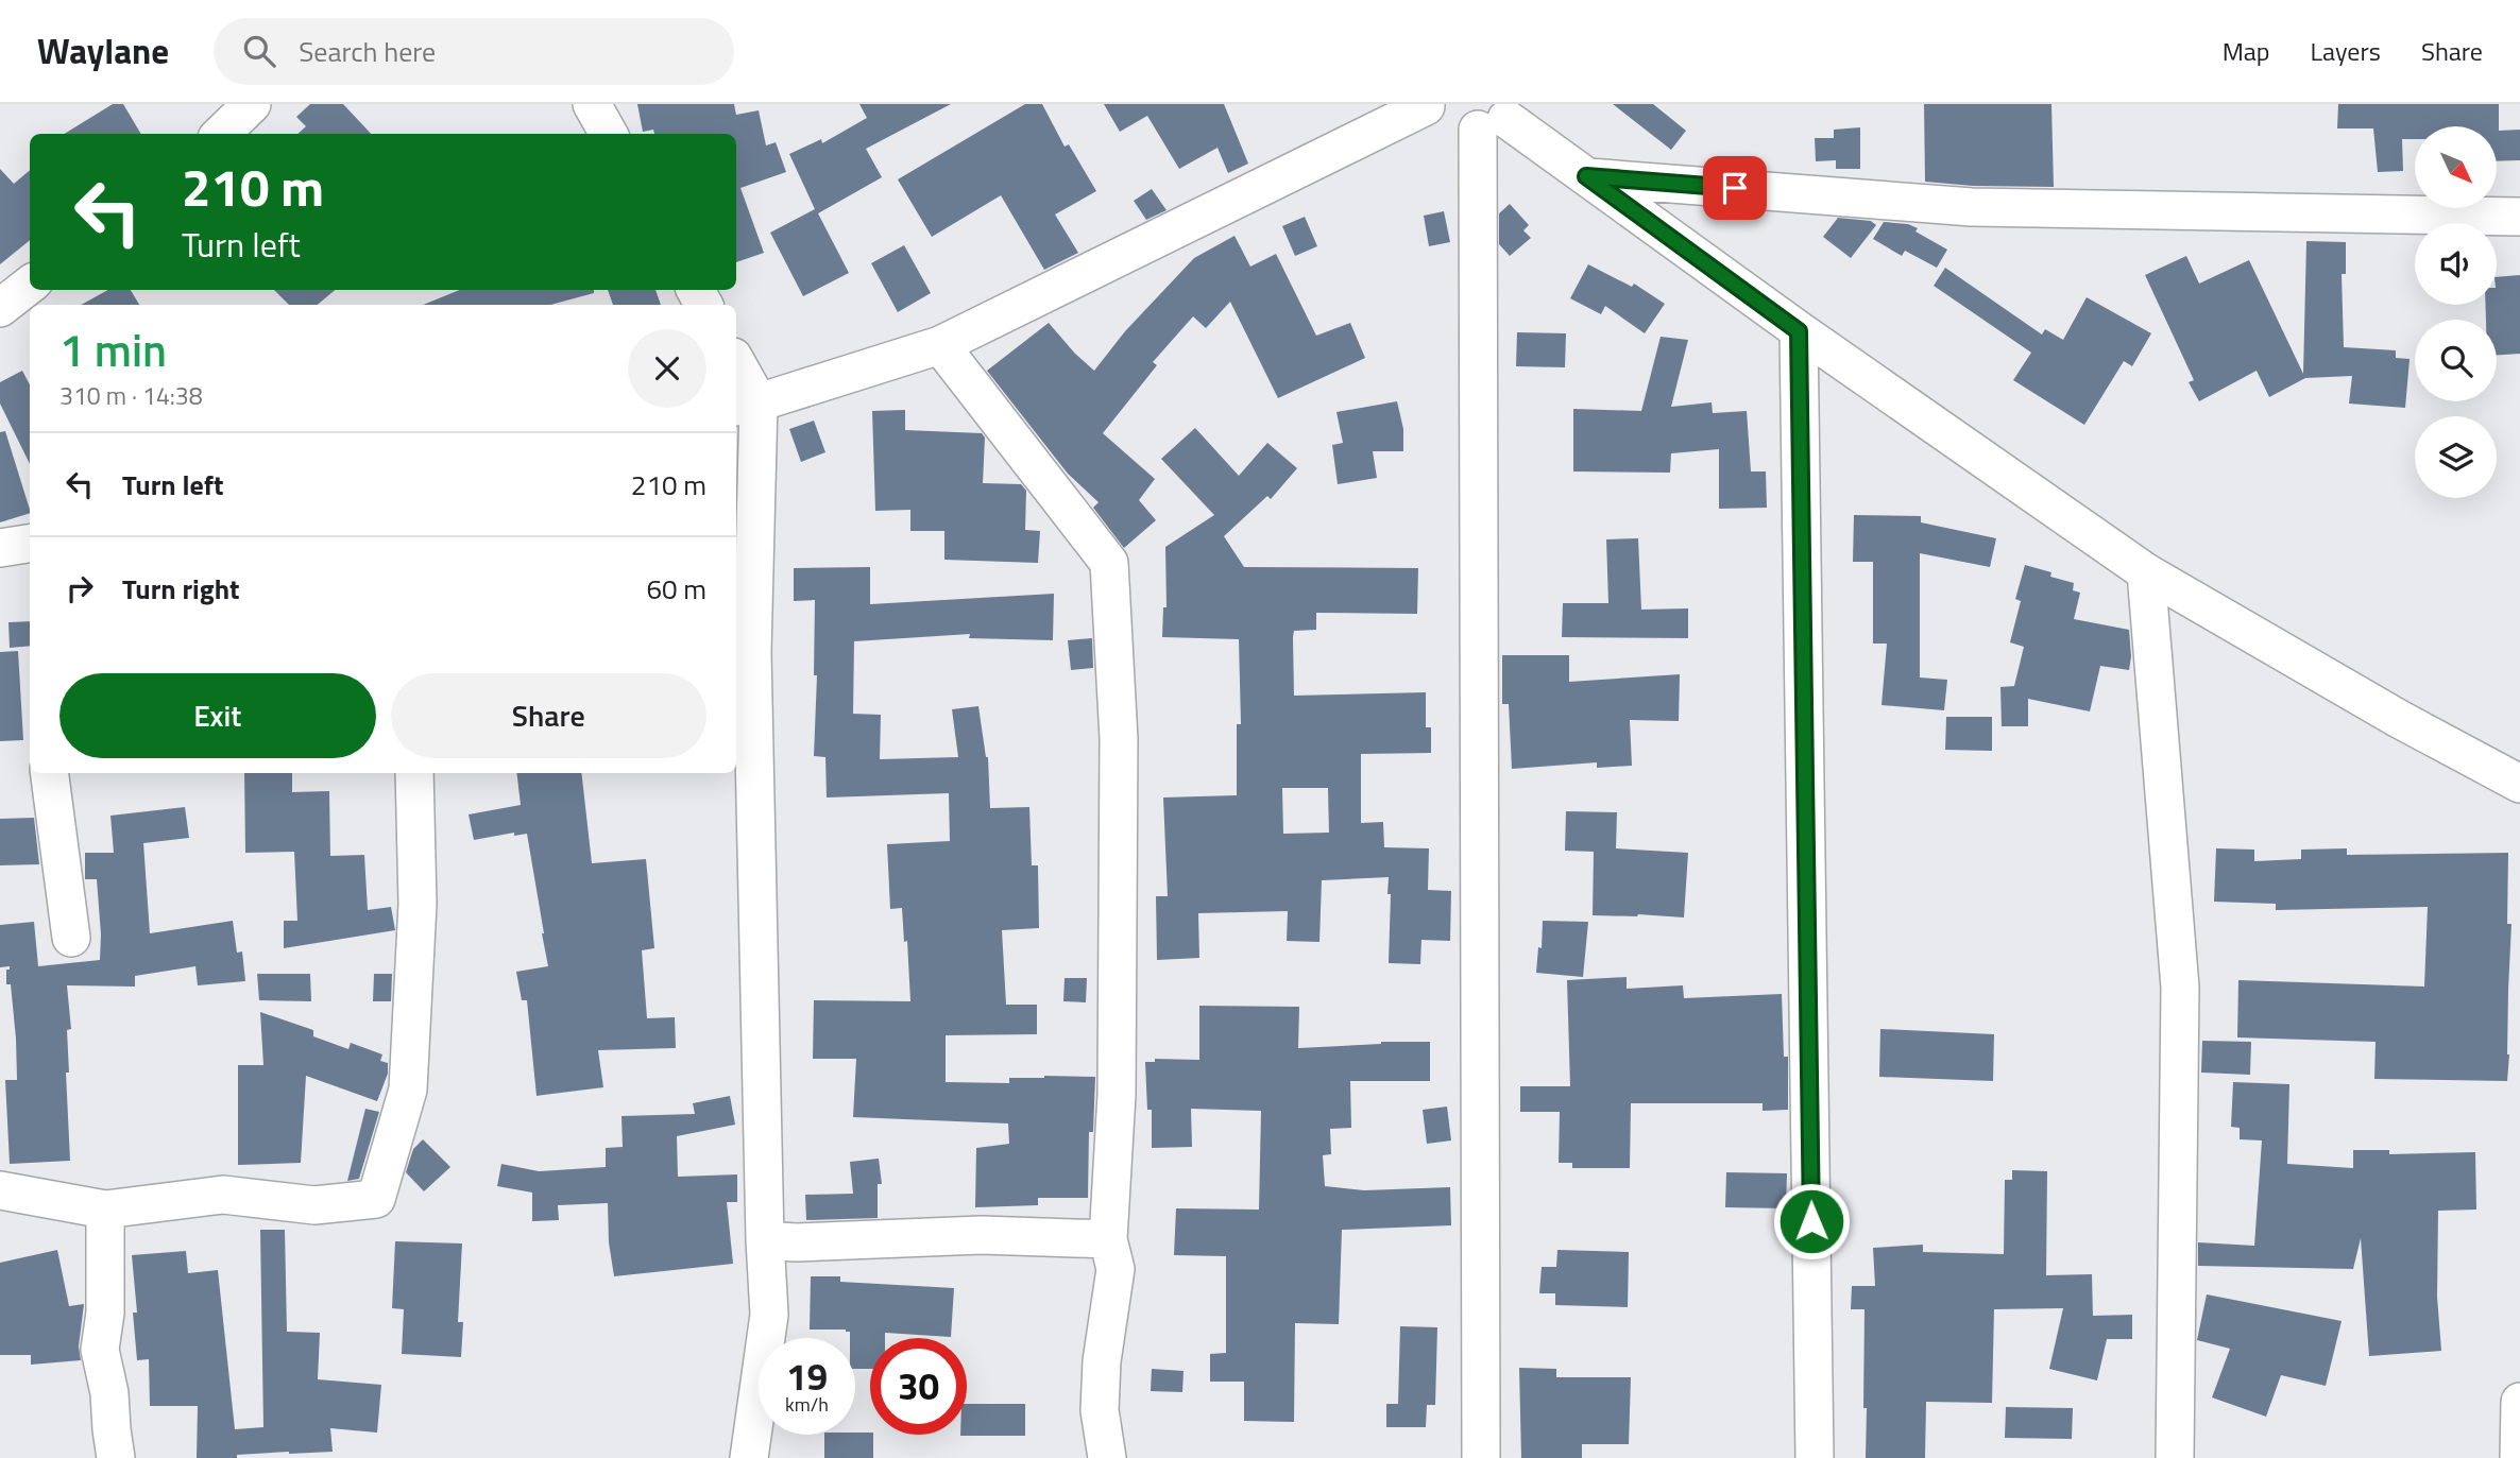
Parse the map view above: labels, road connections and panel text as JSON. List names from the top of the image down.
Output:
{
  "north": "bottom right",
  "page": {
    "header": "Waylane",
    "search": "Search here",
    "nav": ["Map", "Layers", "Share"],
    "turn": ["210 m", "Turn left"],
    "heading": ["1 min", "310 m · 14:38"],
    "list": [
      {
        "name": "Turn left",
        "value": "210 m"
      },
      {
        "name": "Turn right",
        "value": "60 m"
      }
    ],
    "buttons": ["Exit", "Share"],
    "speed": "19 km/h",
    "limit": "30"
  }
}
